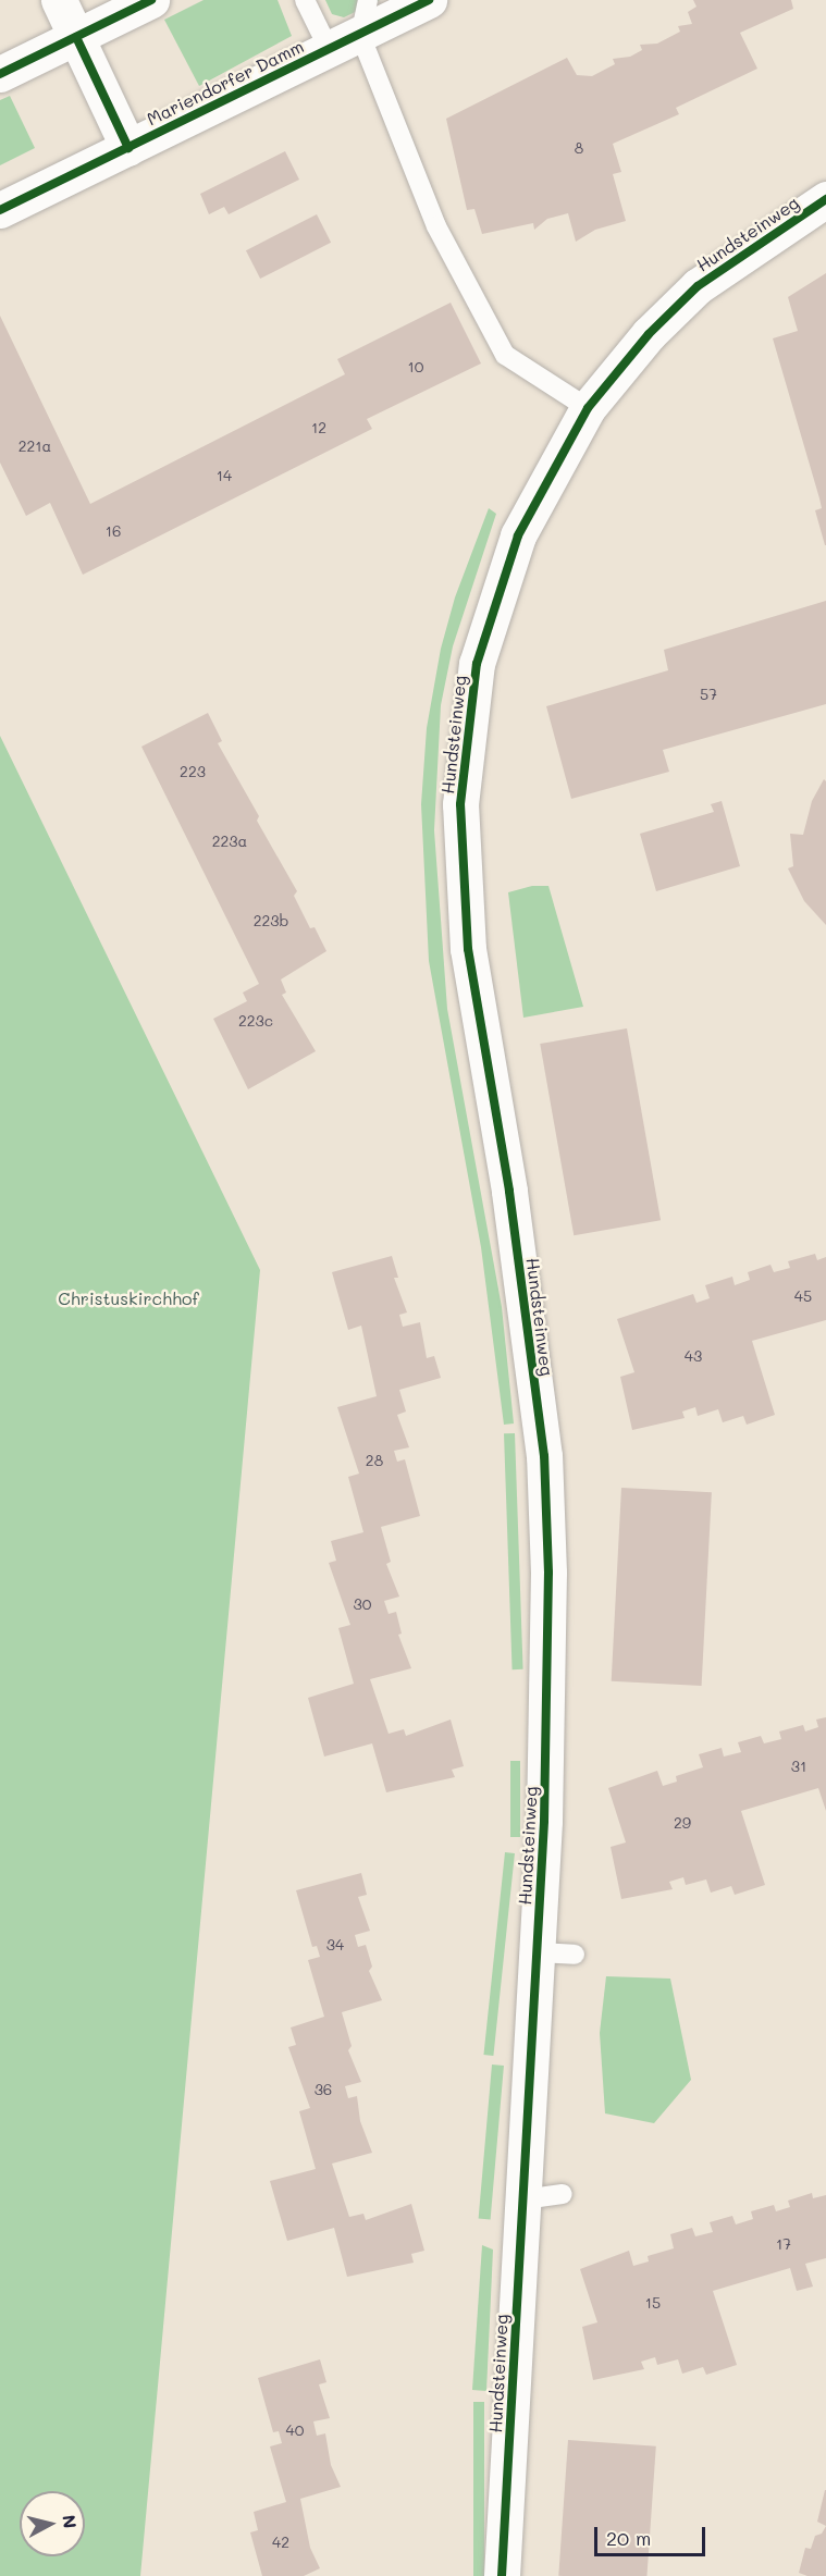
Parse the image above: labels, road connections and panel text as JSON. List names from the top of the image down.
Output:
{
  "streets": {
    "street": ["Mariendorfer Damm", "Hundsteinweg"]
  },
  "parks": ["Christuskirchhof"],
  "house_numbers": [
    "8",
    "10",
    "12",
    "221a",
    "14",
    "16",
    "57",
    "223",
    "223a",
    "223b",
    "223c",
    "45",
    "43",
    "28",
    "30",
    "31",
    "29",
    "34",
    "36",
    "17",
    "15",
    "40",
    "42"
  ],
  "scale_bar": "20 m",
  "north": "right"
}
